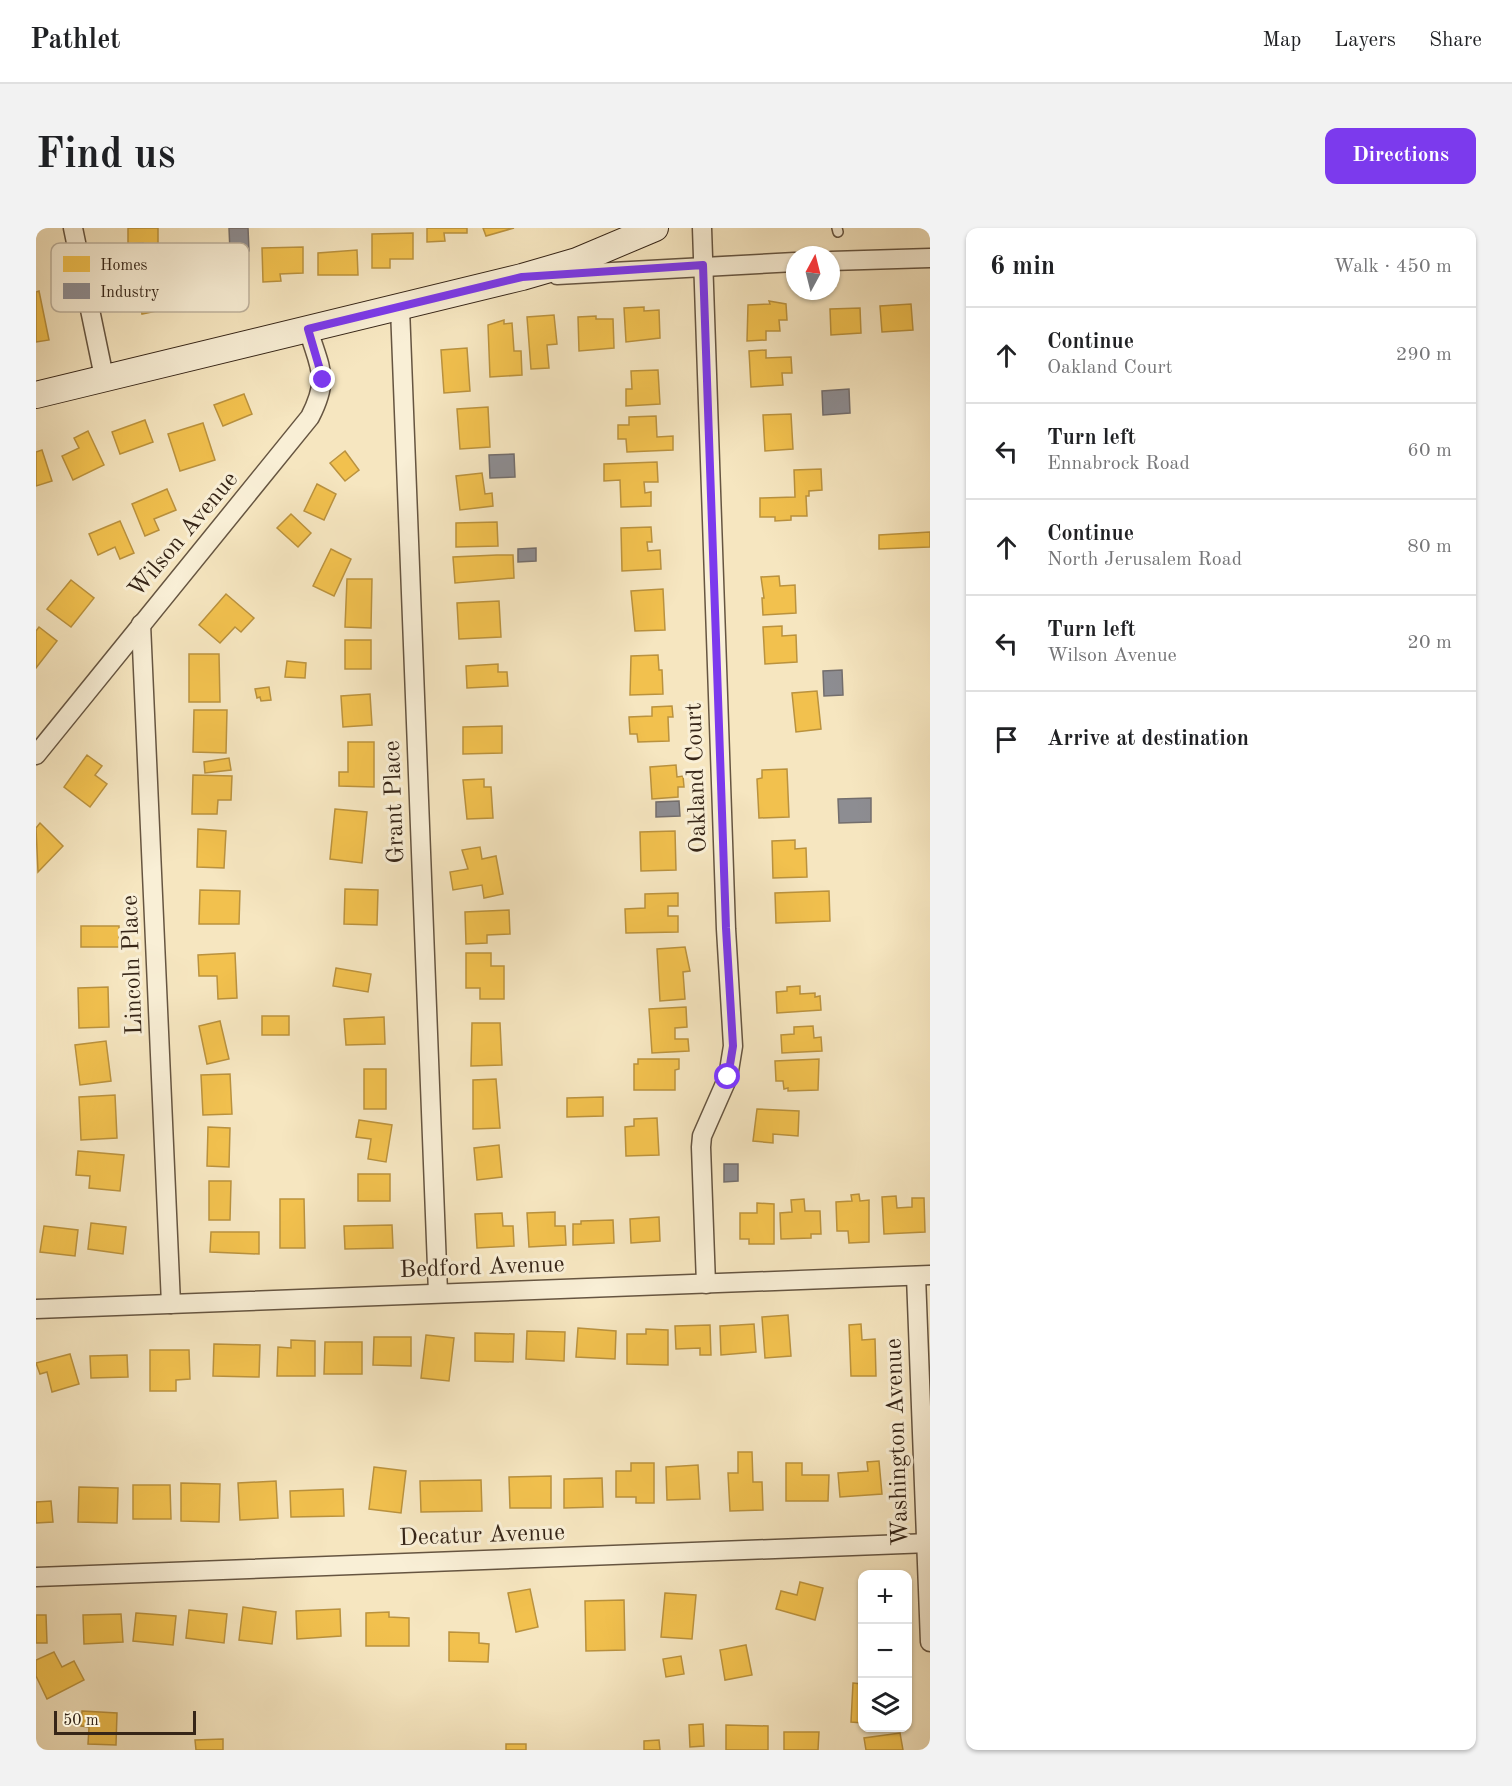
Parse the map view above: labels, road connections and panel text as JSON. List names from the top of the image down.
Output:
{
  "streets": {
    "street": [
      "Wilson Avenue",
      "Oakland Court",
      "Grant Place",
      "Lincoln Place",
      "Bedford Avenue",
      "Washington Avenue",
      "Decatur Avenue"
    ]
  },
  "crossings": [
    ["Wilson Avenue", "Lincoln Place"],
    ["Oakland Court", "Bedford Avenue"],
    ["Grant Place", "Bedford Avenue"],
    ["Lincoln Place", "Bedford Avenue"],
    ["Bedford Avenue", "Washington Avenue"],
    ["Washington Avenue", "Decatur Avenue"]
  ],
  "legend": ["Homes", "Industry"],
  "scale_bar": "50 m",
  "north": "top",
  "page": {
    "header": "Pathlet",
    "nav": ["Map", "Layers", "Share"],
    "buttons": "Directions",
    "title": "Find us",
    "heading": ["6 min", "Walk · 450 m"],
    "list": [
      ["Continue", "Oakland Court", "290 m"],
      ["Turn left", "Ennabrock Road", "60 m"],
      ["Continue", "North Jerusalem Road", "80 m"],
      ["Turn left", "Wilson Avenue", "20 m"],
      "Arrive at destination"
    ],
    "map_buttons": ["+", "−"],
    "scale": "50 m"
  }
}
